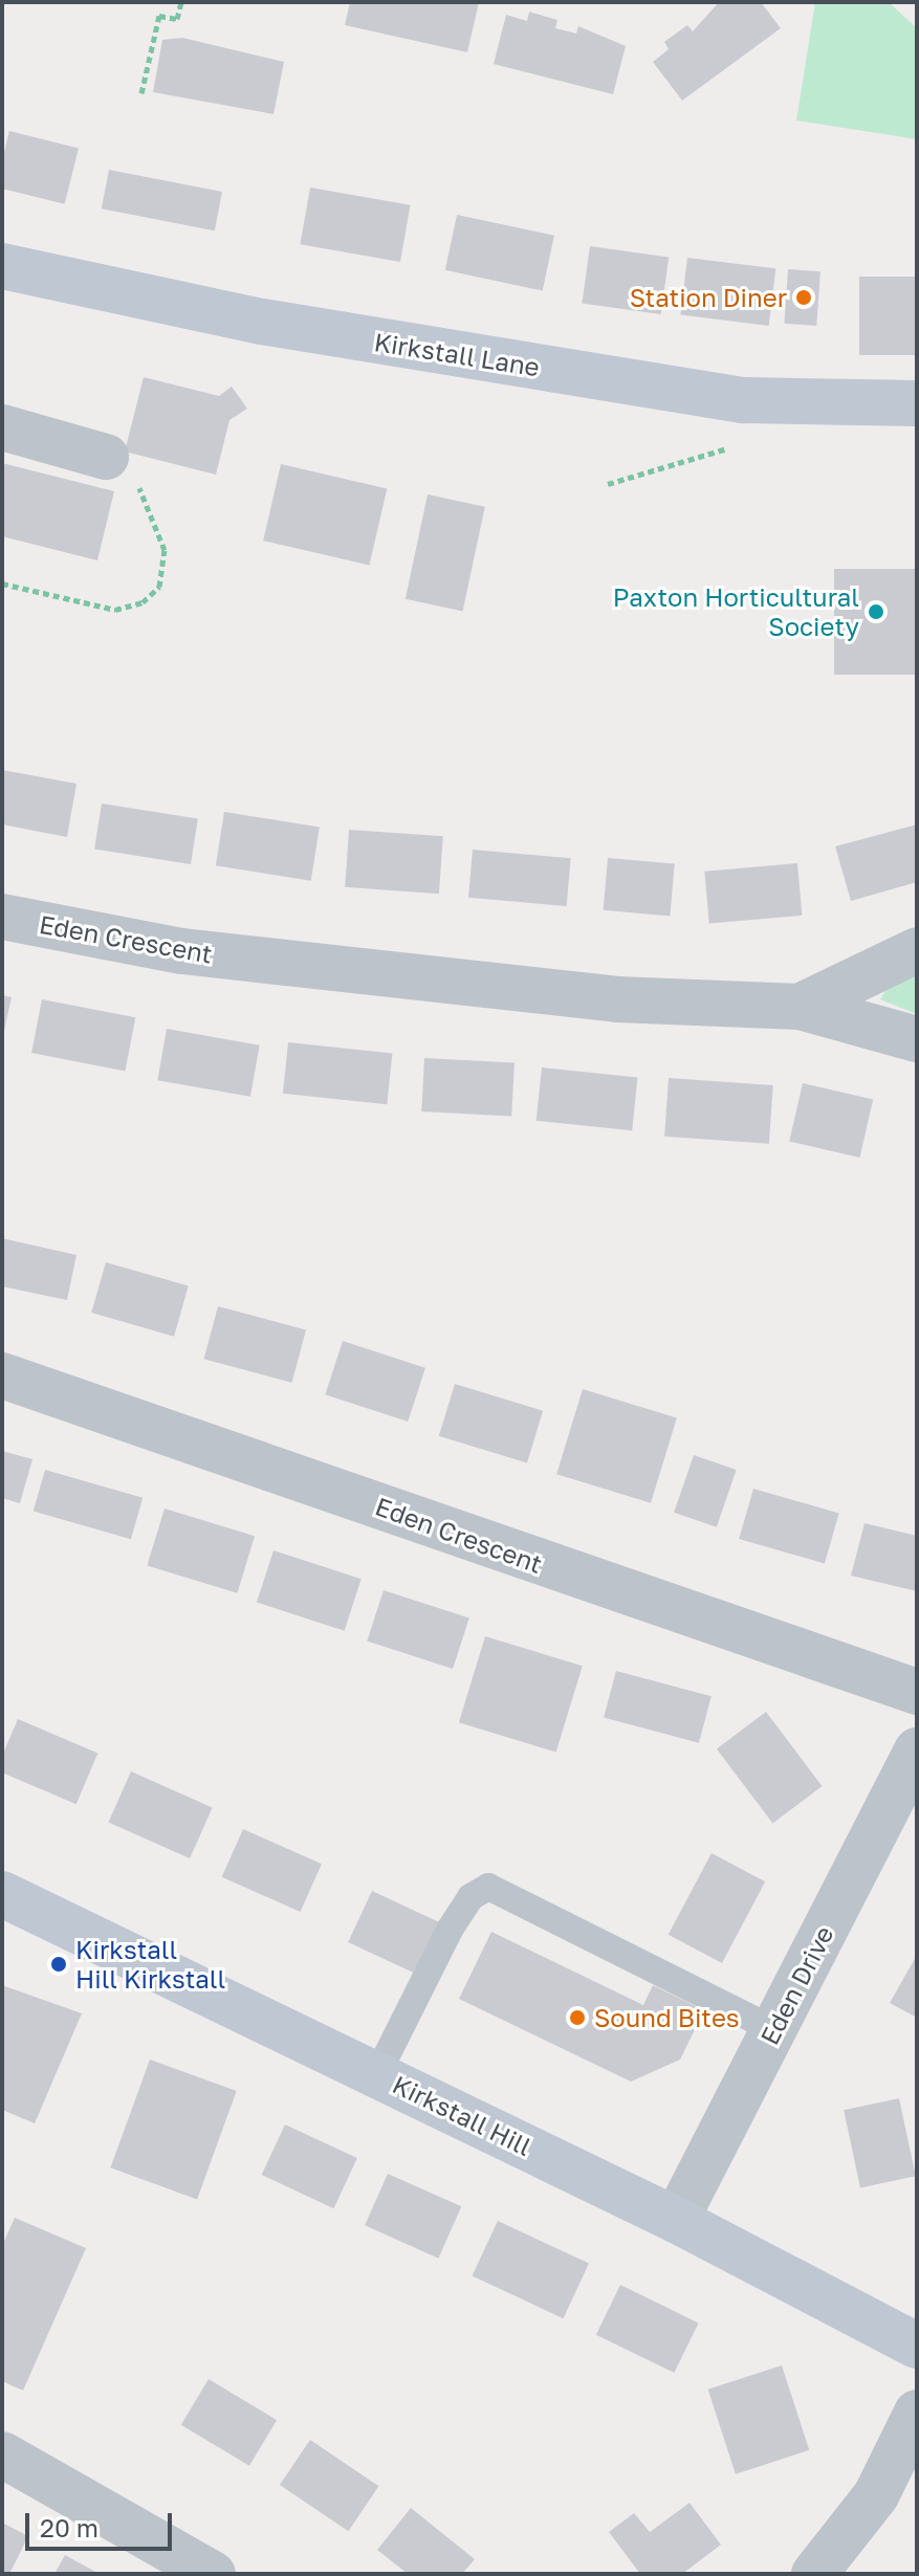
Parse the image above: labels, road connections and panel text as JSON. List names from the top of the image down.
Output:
{
  "streets": {
    "street": [
      "Kirkstall Lane",
      "Eden Crescent",
      "Eden Drive",
      "Kirkstall Hill"
    ]
  },
  "crossings": [
    ["Eden Drive", "Kirkstall Hill"]
  ],
  "places": [
    "Station Diner",
    "Paxton Horticultural Society",
    "Kirkstall Hill Kirkstall",
    "Sound Bites"
  ],
  "scale_bar": "20 m"
}
